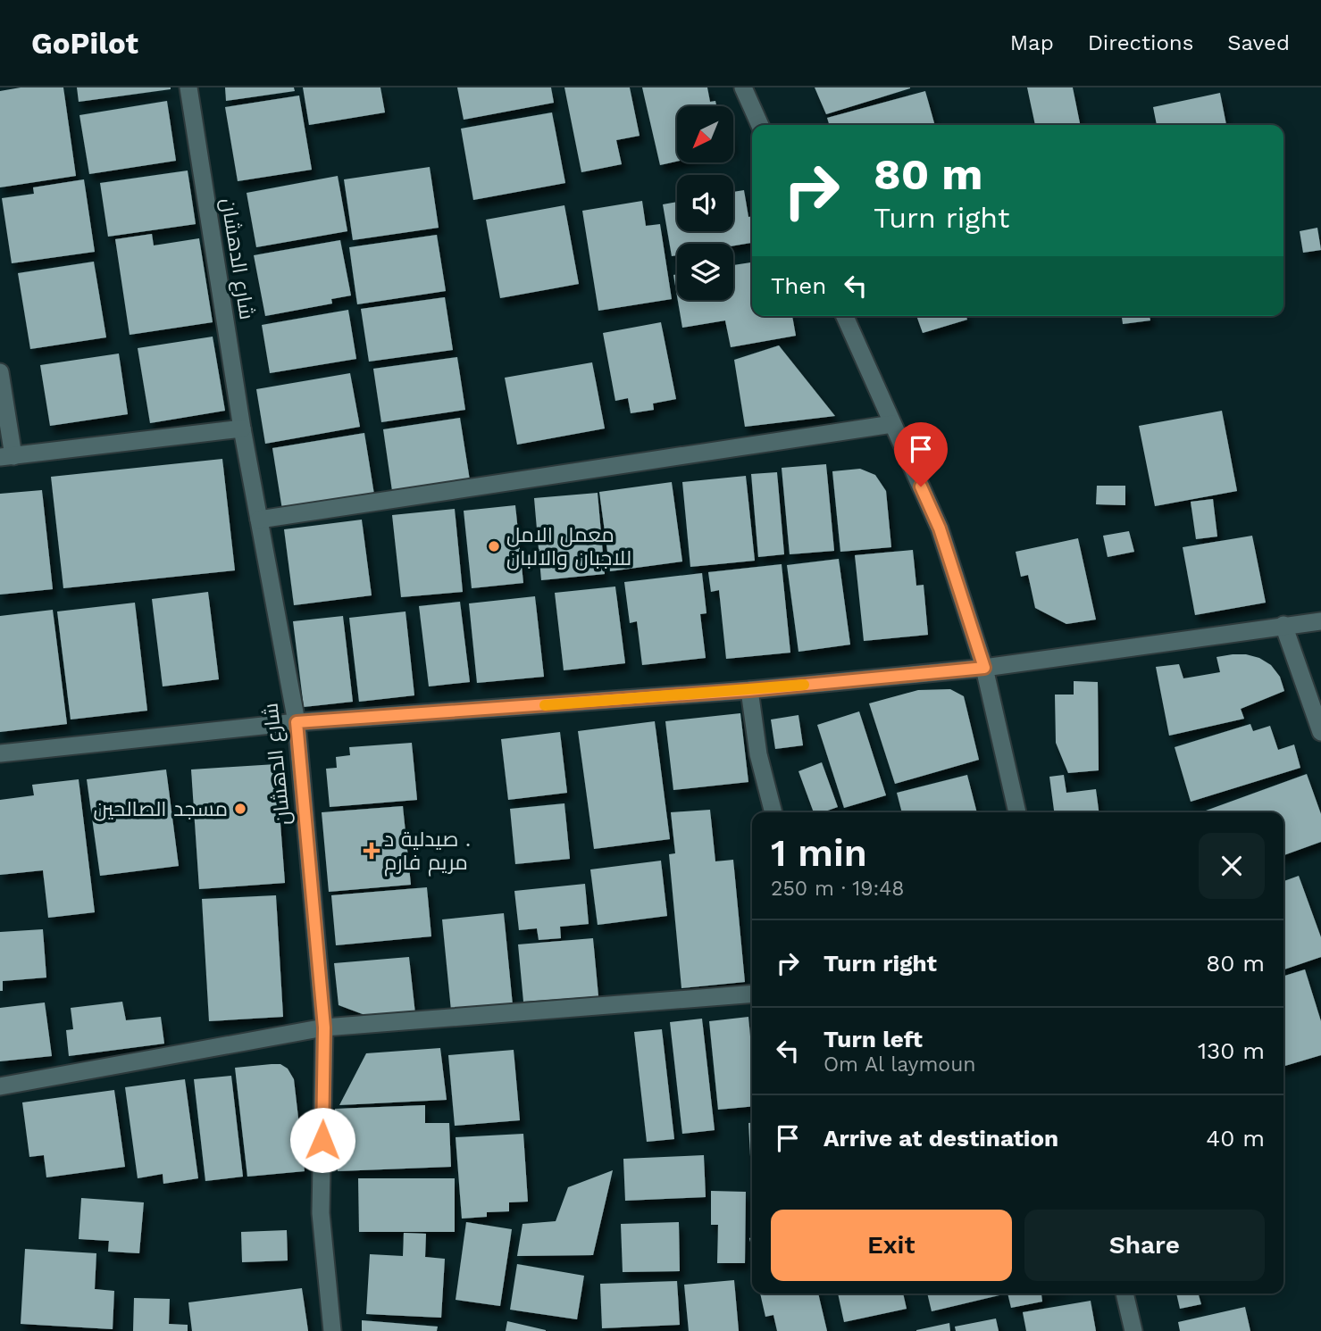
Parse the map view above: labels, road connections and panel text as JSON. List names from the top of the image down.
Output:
{
  "streets": {
    "street": ["شارع الدهشان"]
  },
  "places": {
    "other": ["معمل الامل للاجبان والالبان", "مسجد الصالحين"],
    "health": ["صيدلية د . مريم فارم"]
  },
  "north": "bottom left",
  "page": {
    "header": "GoPilot",
    "nav": ["Map", "Directions", "Saved"],
    "turn": ["80 m", "Turn right"],
    "then": "Then",
    "heading": ["1 min", "250 m · 19:48"],
    "list": [
      {
        "name": "Turn right",
        "value": "80 m"
      },
      {
        "name": "Turn left",
        "note": "Om Al laymoun",
        "value": "130 m"
      },
      {
        "name": "Arrive at destination",
        "value": "40 m"
      }
    ],
    "buttons": ["Exit", "Share"]
  }
}
